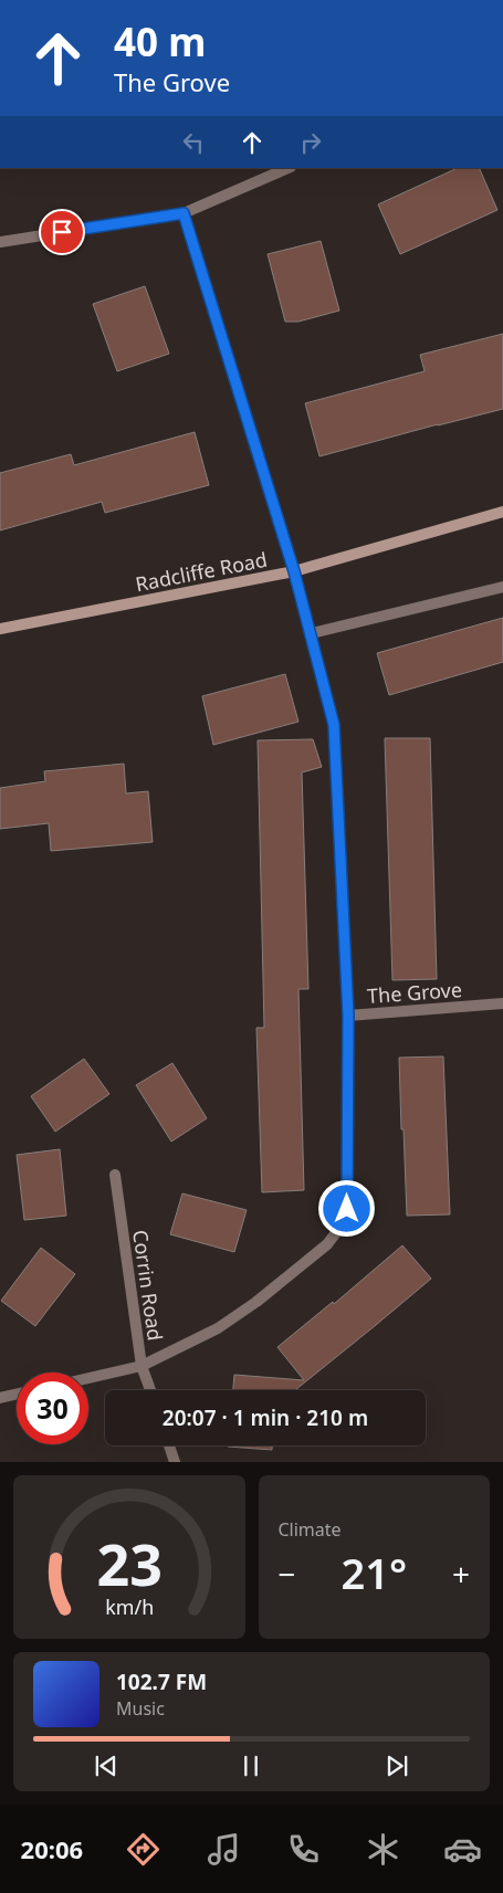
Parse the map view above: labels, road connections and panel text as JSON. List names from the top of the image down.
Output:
{
  "streets": {
    "main road": ["Radcliffe Road"],
    "street": ["The Grove", "Corrin Road"]
  },
  "crossings": [
    ["Radcliffe Road", "The Grove"]
  ],
  "page": {
    "turn": ["40 m", "The Grove"],
    "limit": "30",
    "trip": "20:07 · 1 min · 210 m",
    "tile": "Climate",
    "heat": ["−", "21°", "+"],
    "song": ["102.7 FM", "Music"],
    "tabs": "20:06",
    "gauge": ["23", "km/h"]
  }
}
